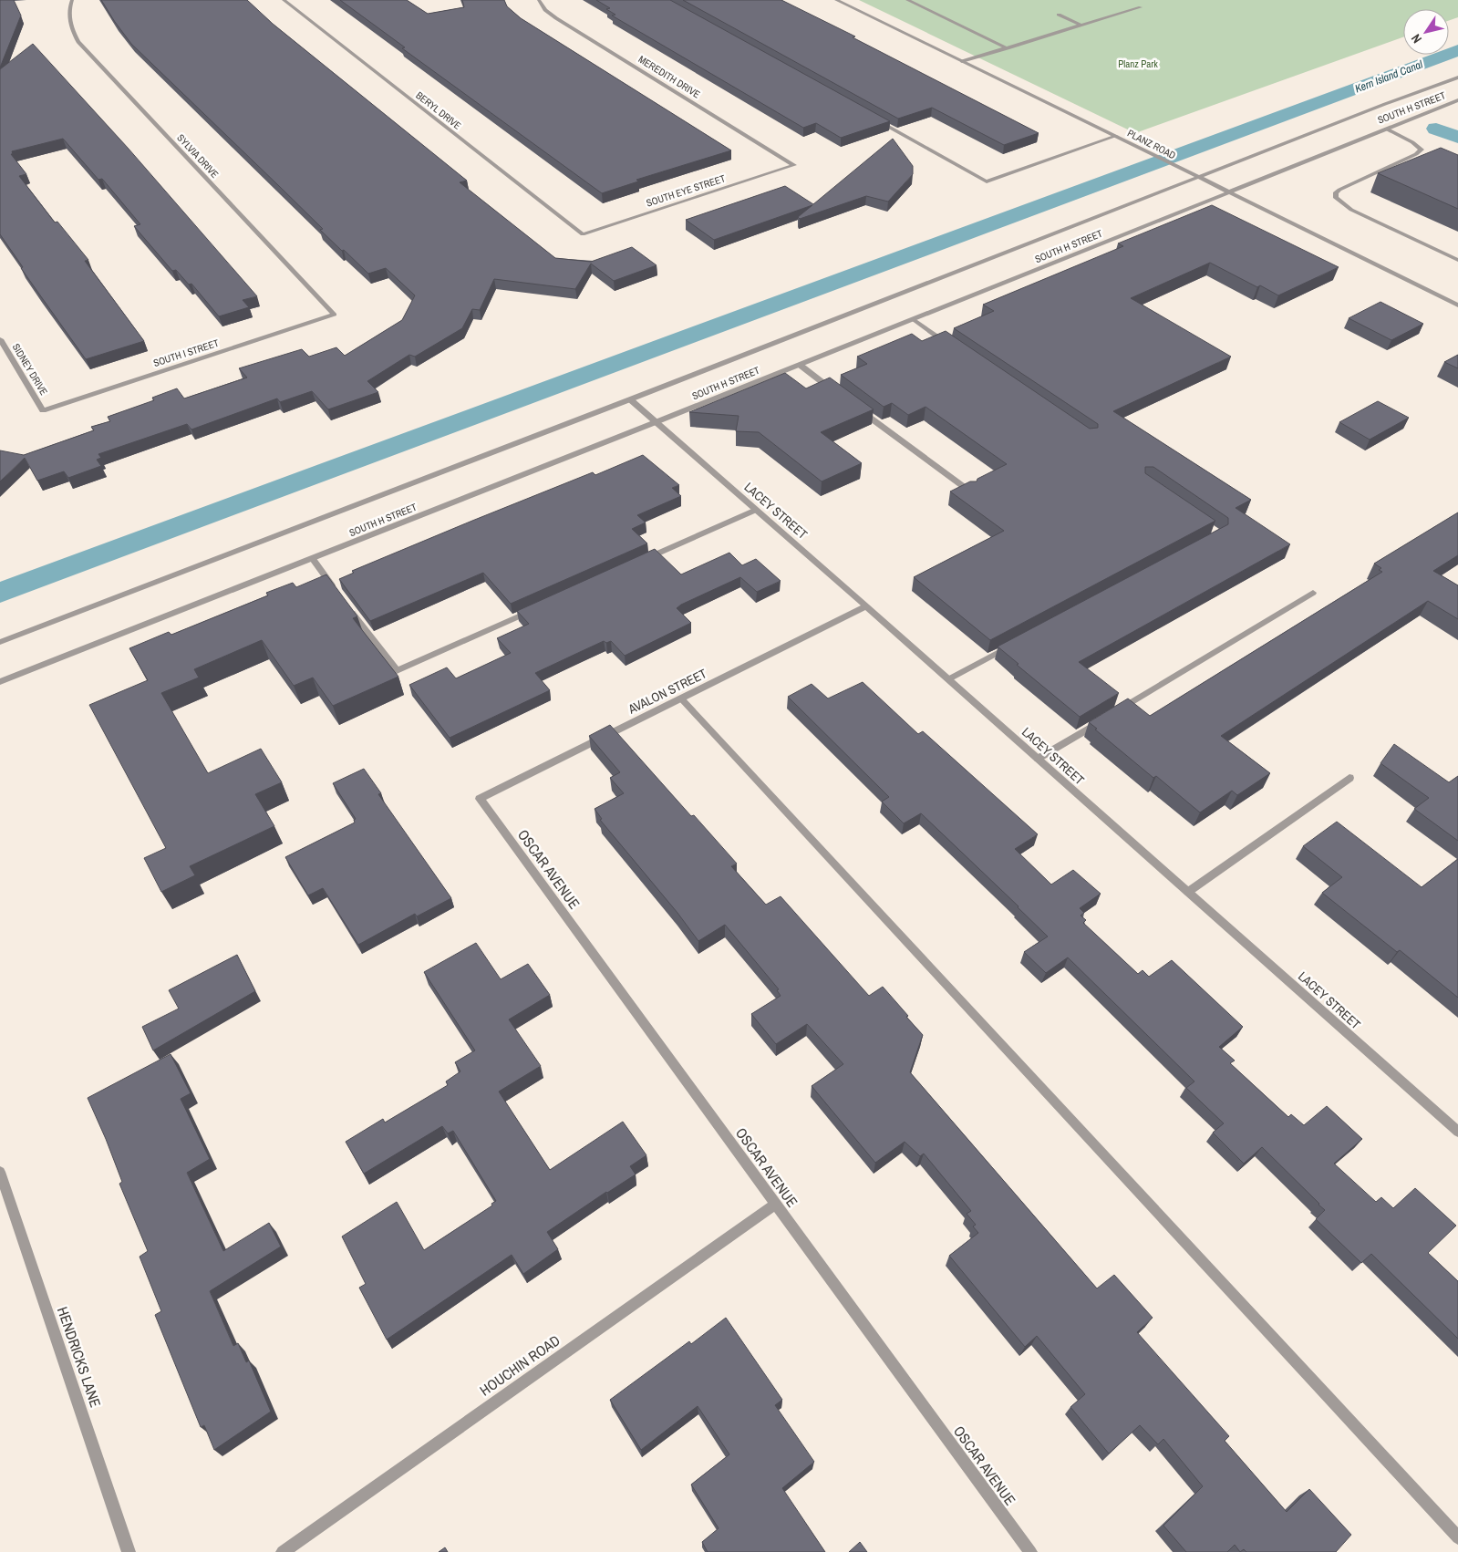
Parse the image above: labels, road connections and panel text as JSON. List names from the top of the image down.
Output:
{
  "streets": {
    "street": [
      "MEREDITH DRIVE",
      "SOUTH H STREET",
      "BERYL DRIVE",
      "PLANZ ROAD",
      "SYLVIA DRIVE",
      "SOUTH EYE STREET",
      "SOUTH I STREET",
      "SIDNEY DRIVE",
      "LACEY STREET",
      "AVALON STREET",
      "OSCAR AVENUE",
      "HENDRICKS LANE",
      "HOUCHIN ROAD"
    ]
  },
  "crossings": [
    ["MEREDITH DRIVE", "SOUTH EYE STREET"],
    ["SOUTH H STREET", "PLANZ ROAD"],
    ["SOUTH H STREET", "LACEY STREET"],
    ["BERYL DRIVE", "SOUTH EYE STREET"],
    ["SYLVIA DRIVE", "SOUTH I STREET"],
    ["SOUTH I STREET", "SIDNEY DRIVE"],
    ["LACEY STREET", "AVALON STREET"],
    ["AVALON STREET", "OSCAR AVENUE"],
    ["OSCAR AVENUE", "HOUCHIN ROAD"]
  ],
  "water": ["Kern Island Canal"],
  "parks": ["Planz Park"],
  "north": "bottom left"
}
